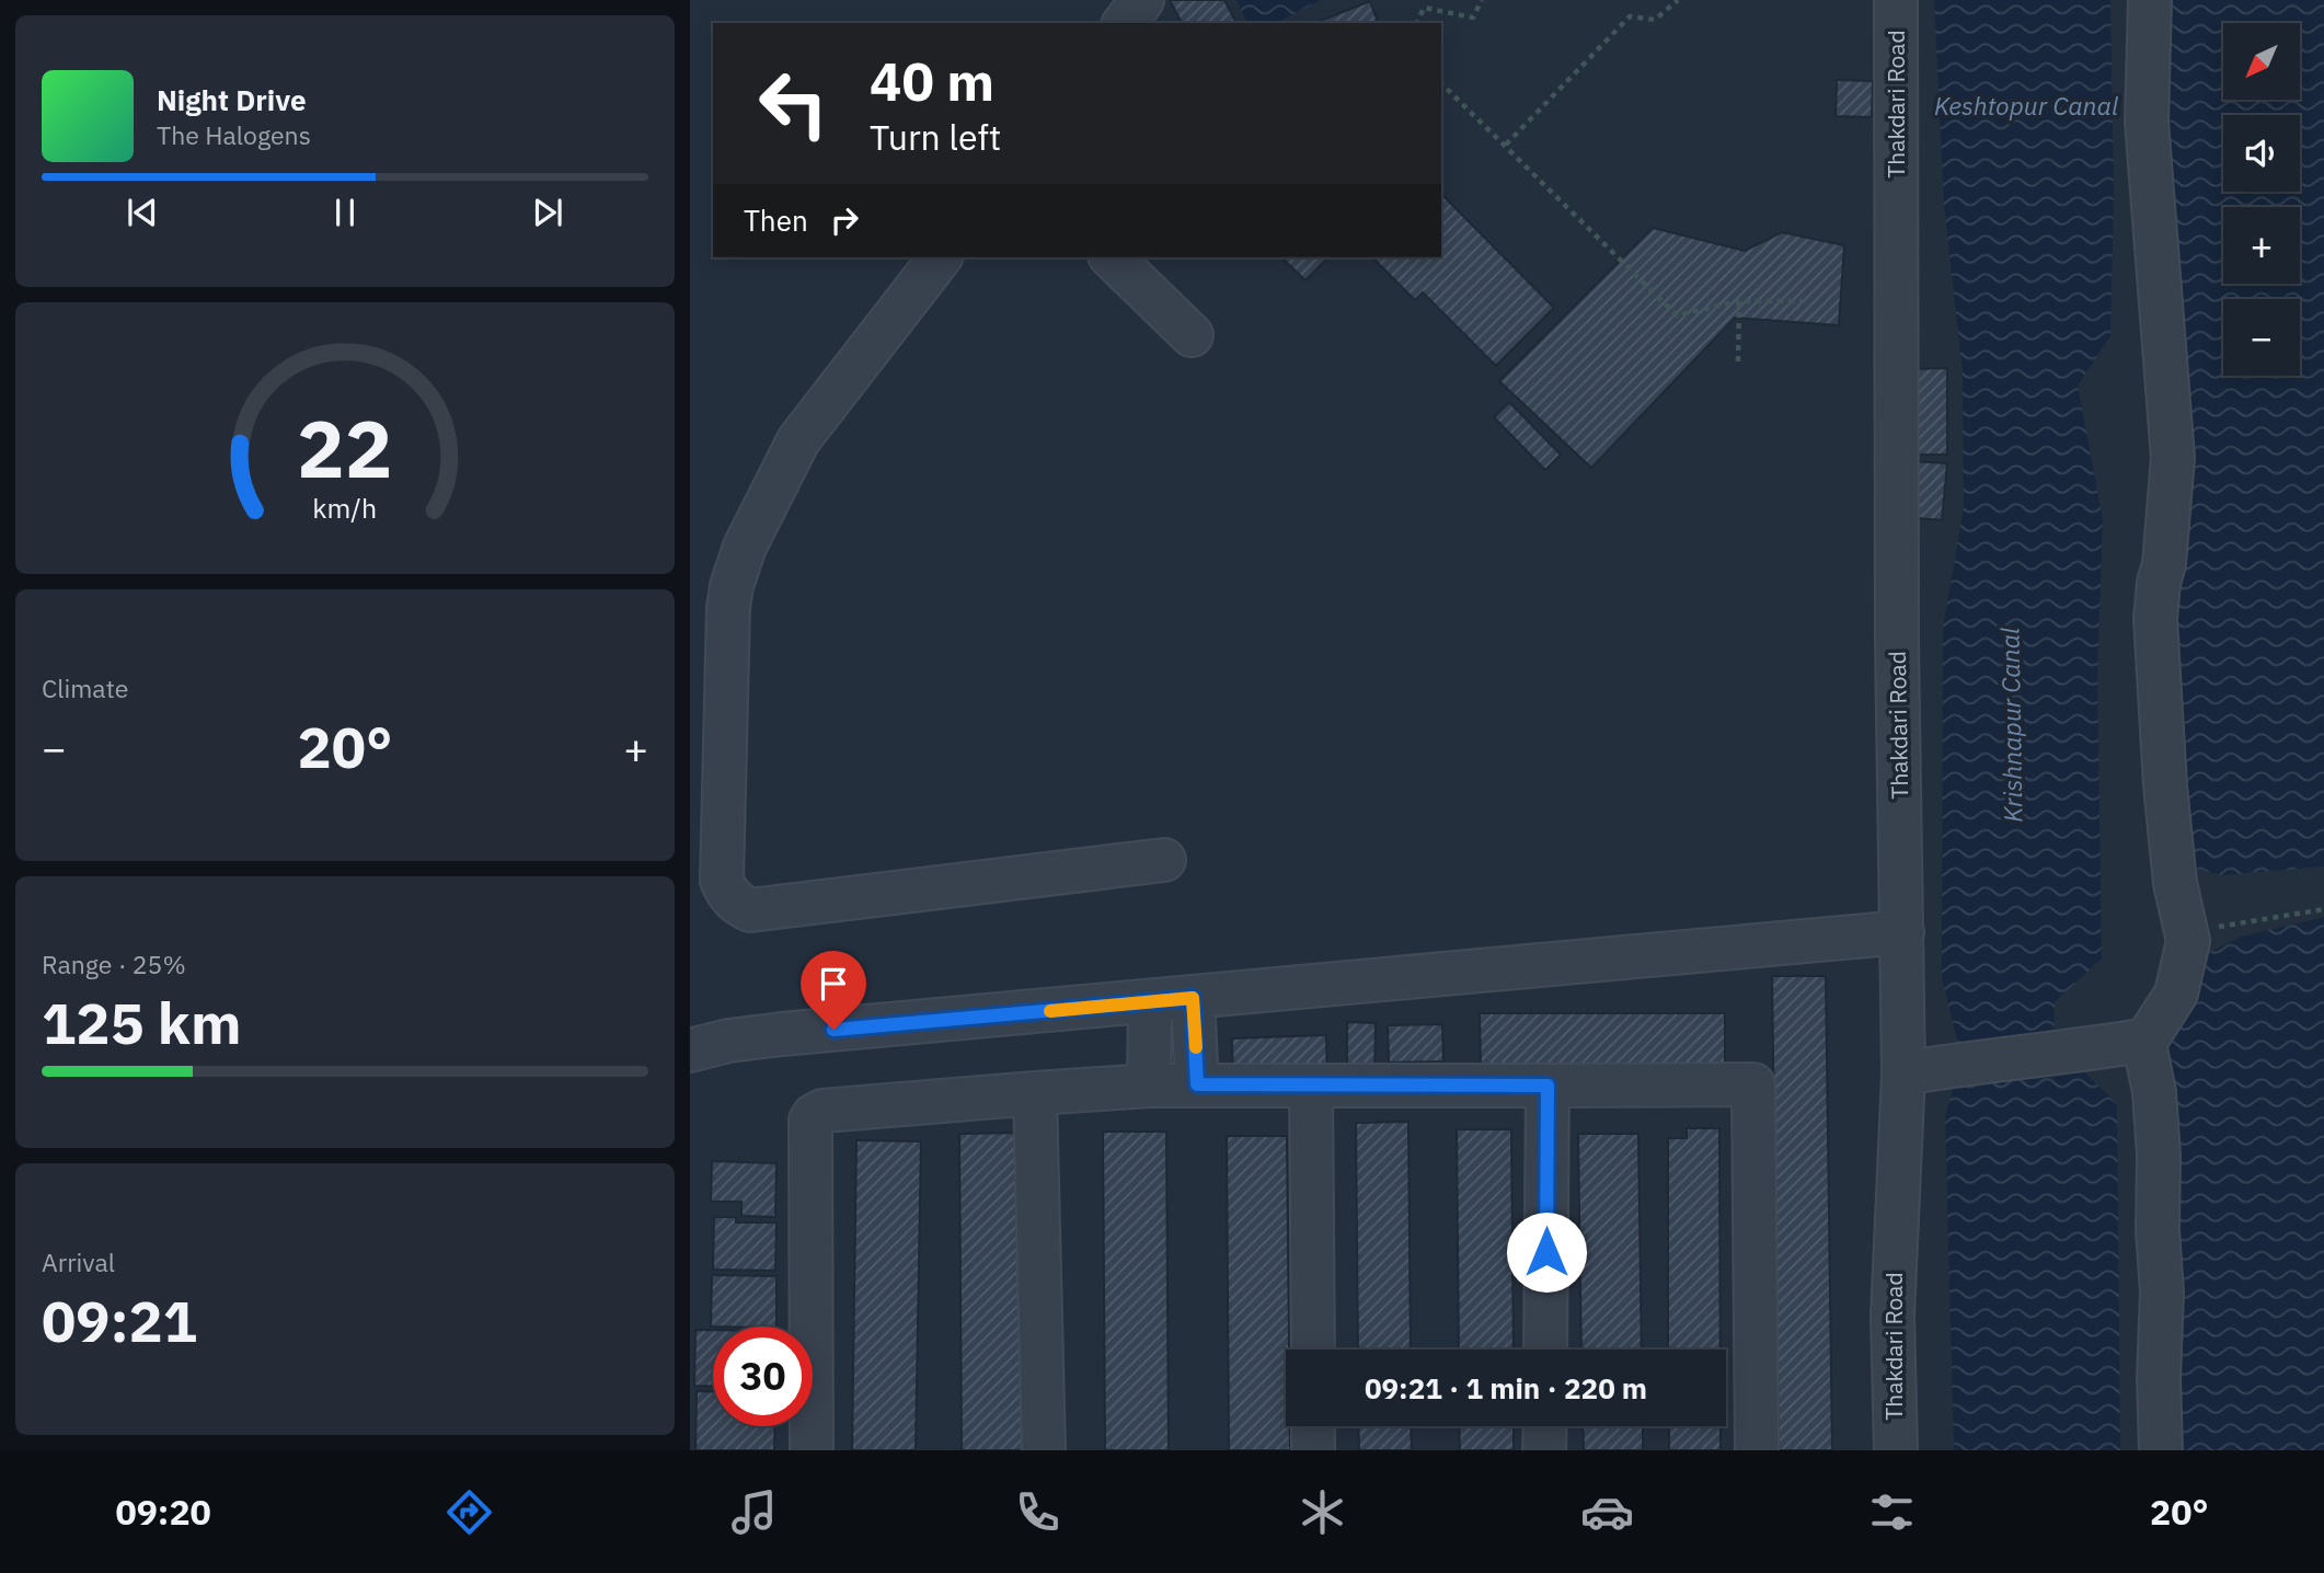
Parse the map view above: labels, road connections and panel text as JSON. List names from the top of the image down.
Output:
{
  "streets": {
    "street": ["Thakdari Road"]
  },
  "water": ["Keshtopur Canal", "Krishnapur Canal"],
  "north": "bottom left",
  "page": {
    "map_buttons": ["+", "−"],
    "turn": ["40 m", "Turn left"],
    "song": ["Night Drive", "The Halogens"],
    "then": "Then",
    "tile": [
      "Climate",
      ["Range · 25%", "125 km"],
      ["Arrival", "09:21"]
    ],
    "heat": ["−", "20°", "+"],
    "limit": "30",
    "trip": "09:21 · 1 min · 220 m",
    "tabs": ["09:20", "20°"],
    "gauge": ["22", "km/h"]
  }
}
